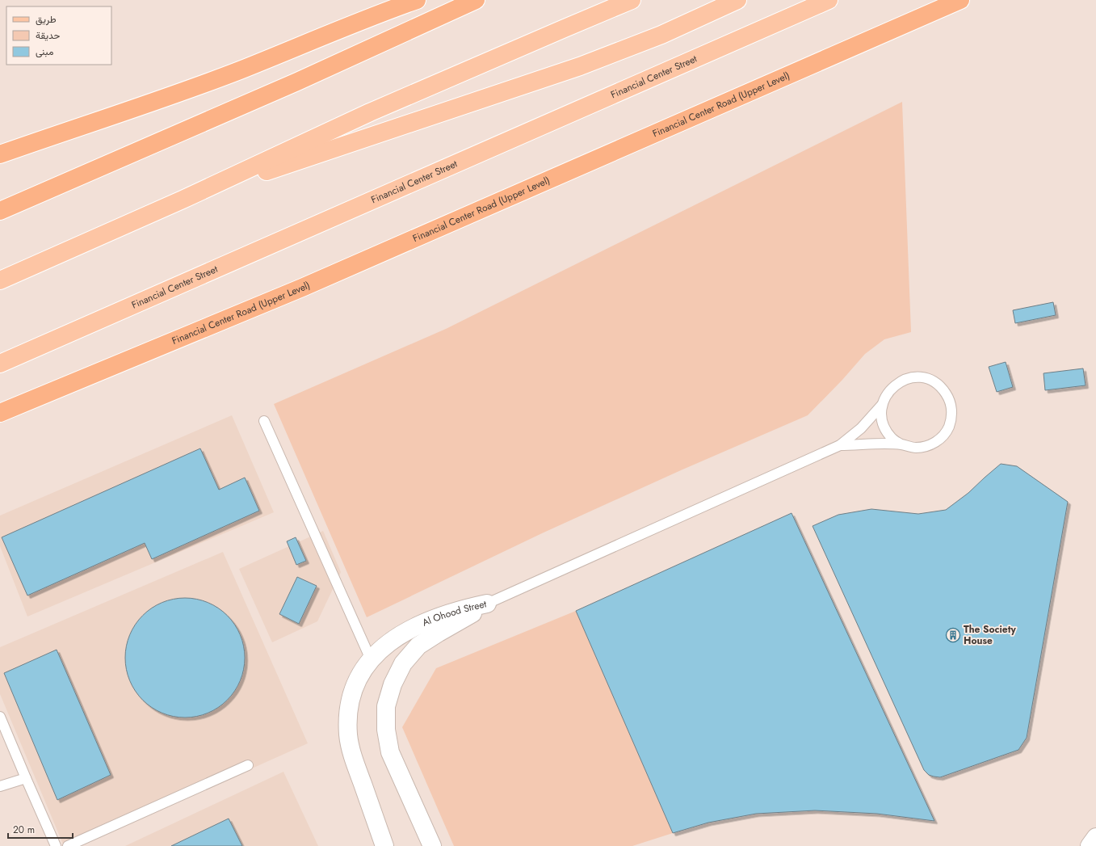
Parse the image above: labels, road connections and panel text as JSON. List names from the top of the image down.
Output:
{
  "streets": {
    "highway": ["Financial Center Road (Upper Level)"],
    "main road": ["Financial Center Street"],
    "street": ["Al Ohood Street"]
  },
  "places": {
    "building": ["The Society House"]
  },
  "legend": ["طريق", "حديقة", "مبنى"],
  "scale_bar": "20 m"
}
